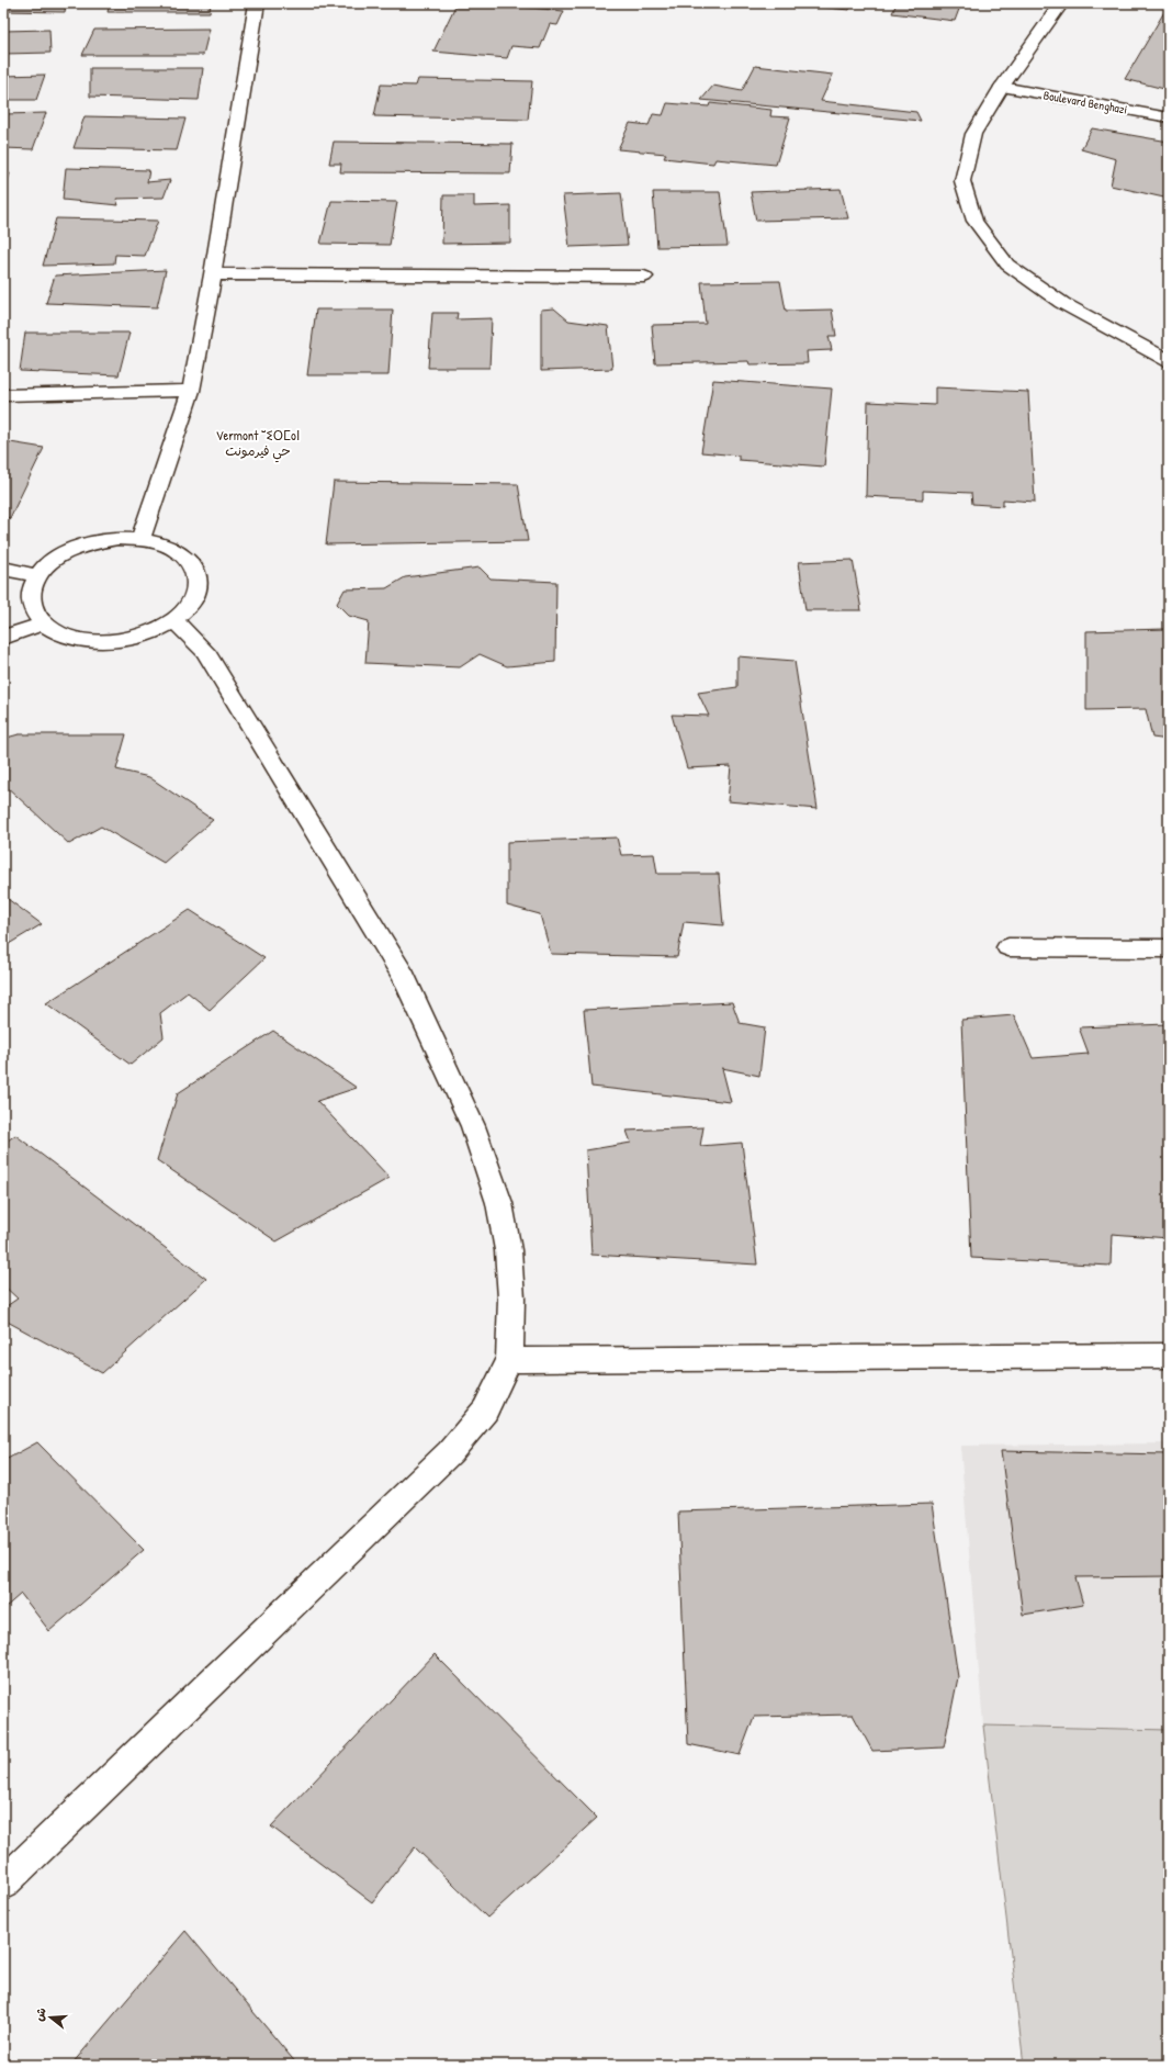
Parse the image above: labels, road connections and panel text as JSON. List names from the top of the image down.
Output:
{
  "streets": {
    "street": ["Boulevard Benghazi"]
  },
  "districts": ["Vermont ⵯⵉⵔⵎoⵏ حي فيرمونت"],
  "north": "left"
}
